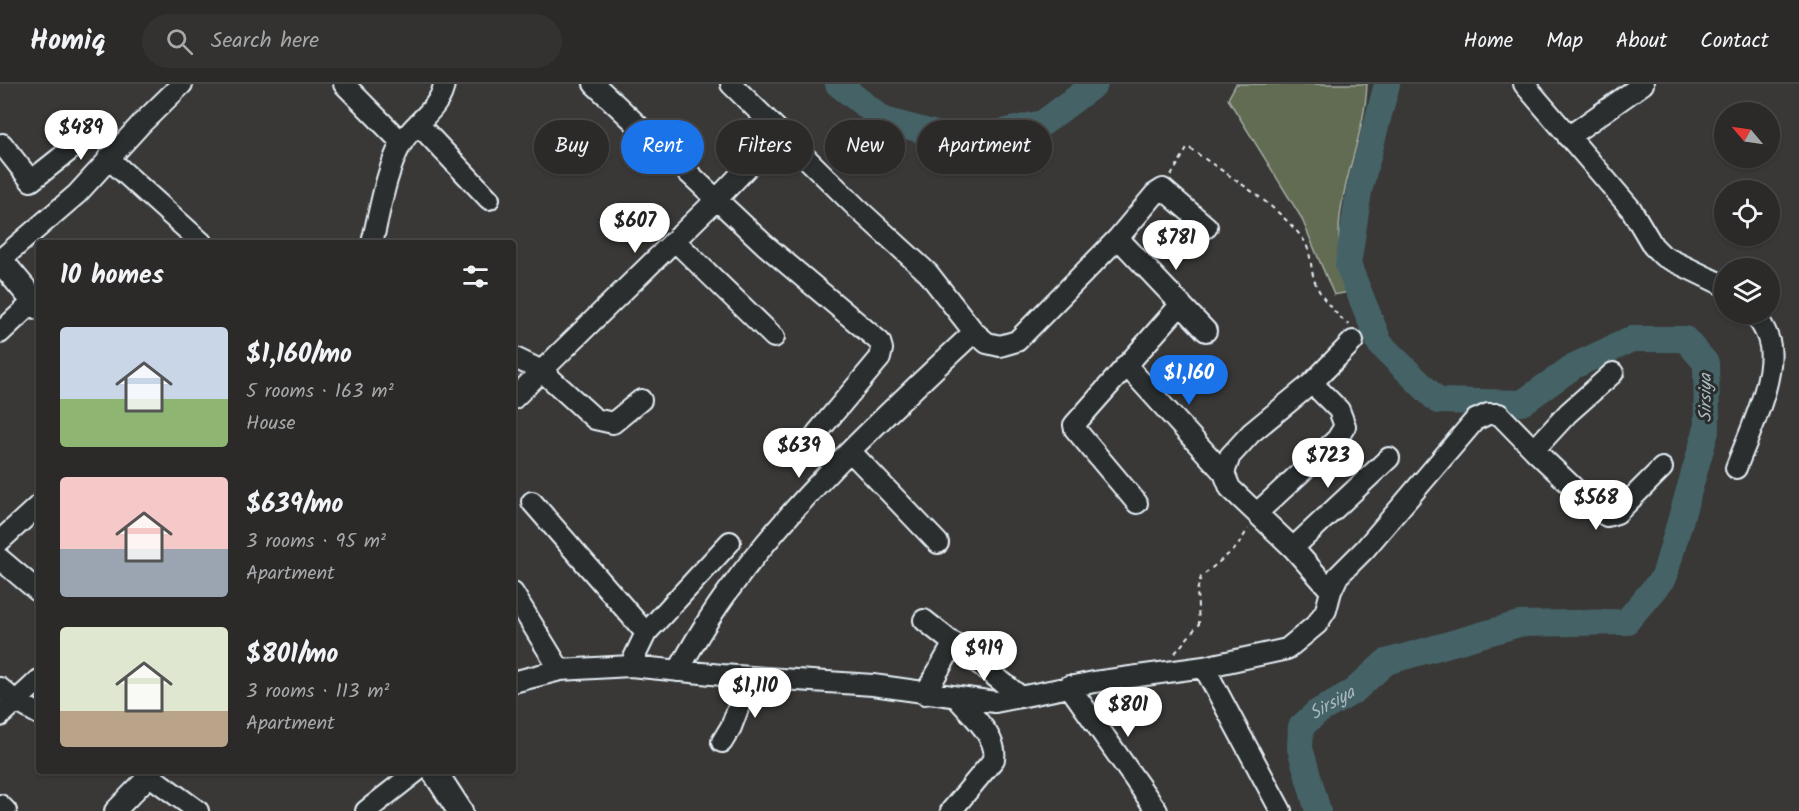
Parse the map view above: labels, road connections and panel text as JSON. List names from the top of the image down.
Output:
{
  "water": ["Sirsiya"],
  "north": "top left",
  "page": {
    "header": "Homiq",
    "search": "Search here",
    "nav": [
      "Home",
      "Map",
      "About",
      "Contact"
    ],
    "price": [
      "$489",
      "$607",
      "$781",
      "$1,160",
      "$639",
      "$723",
      "$568",
      "$919",
      "$1,110",
      "$801"
    ],
    "chip": [
      "Buy",
      "Rent",
      "Filters",
      "New",
      "Apartment"
    ],
    "heading": "10 homes",
    "list": [
      {
        "name": "$1,160/mo",
        "note": "5 rooms · 163 m² · House"
      },
      {
        "name": "$639/mo",
        "note": "3 rooms · 95 m² · Apartment"
      },
      {
        "name": "$801/mo",
        "note": "3 rooms · 113 m² · Apartment"
      }
    ]
  }
}
